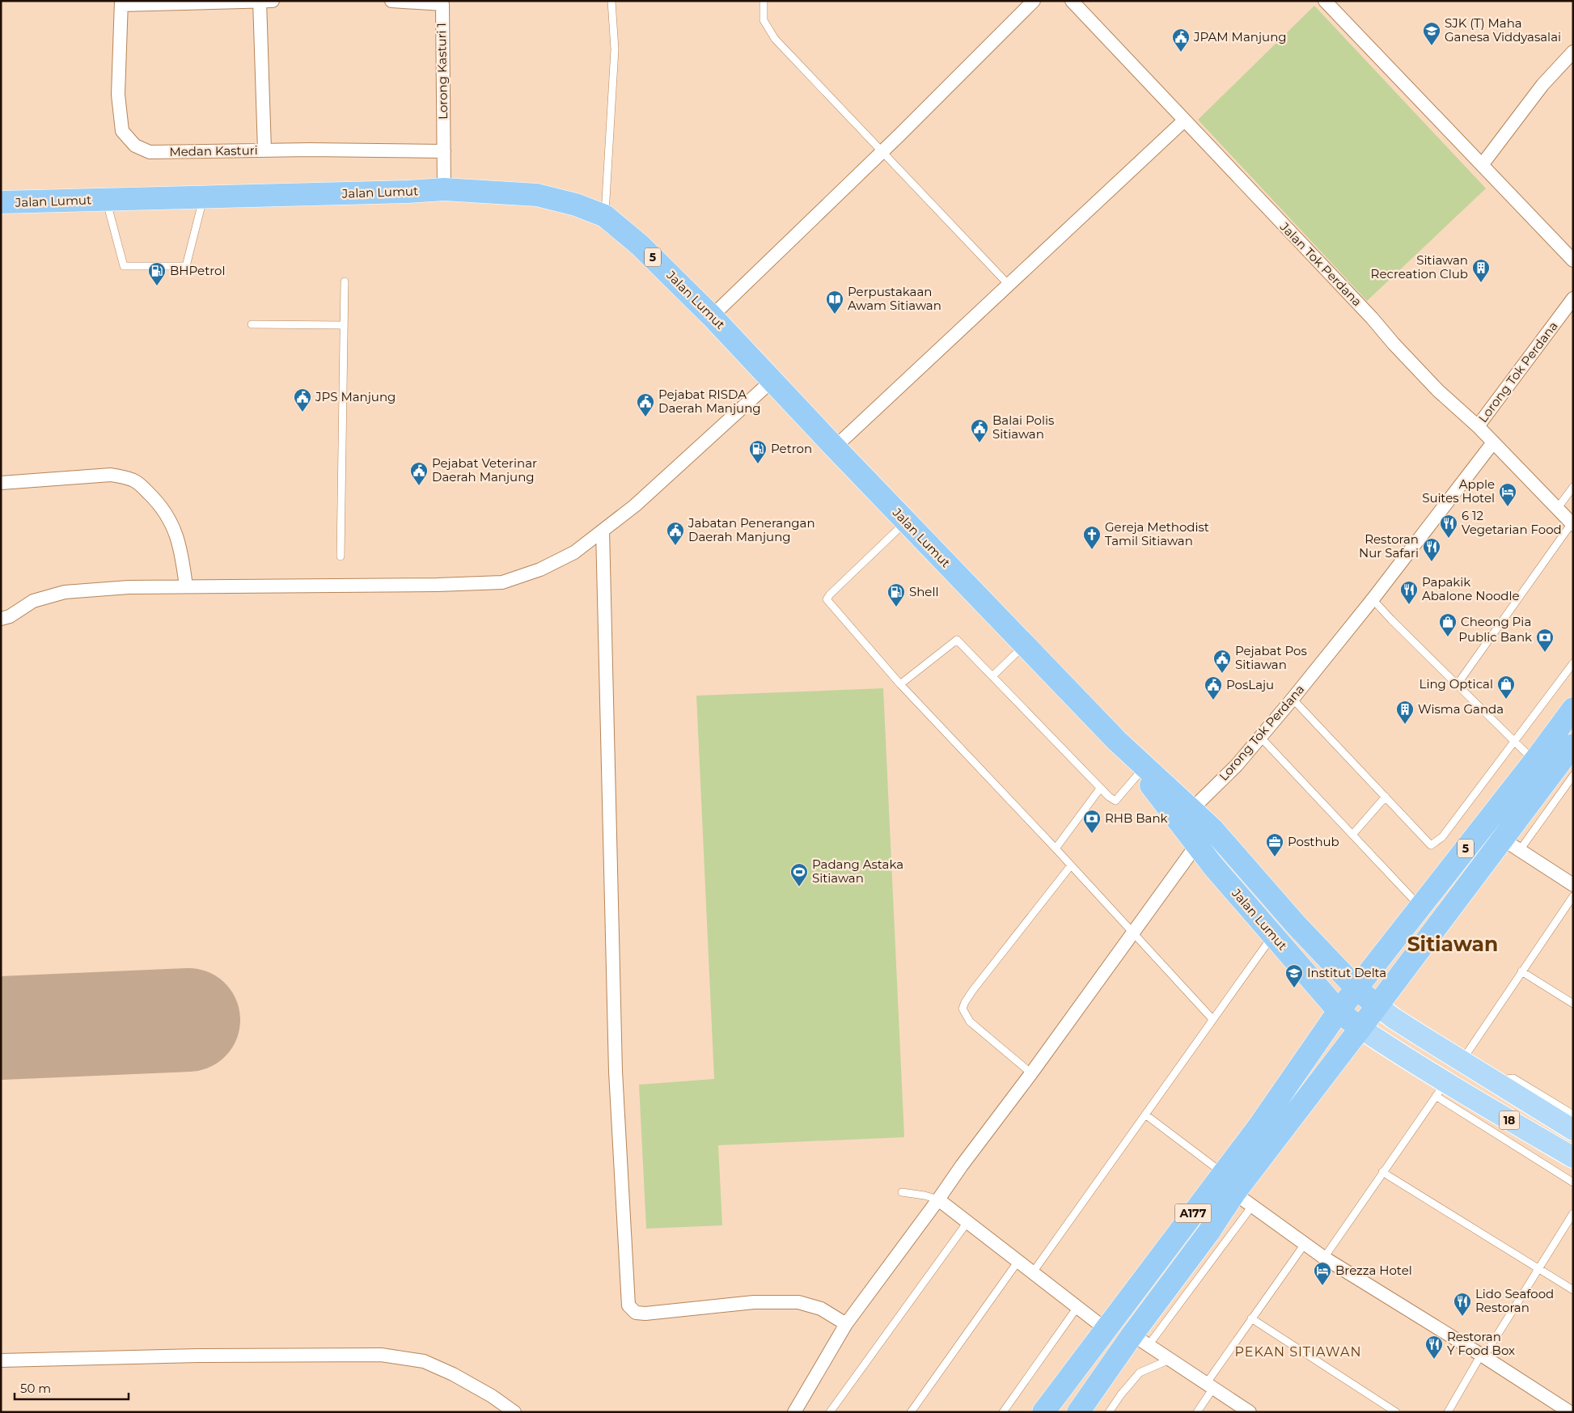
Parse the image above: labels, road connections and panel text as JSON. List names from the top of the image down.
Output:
{
  "streets": {
    "highway": ["Jalan Lumut", "5", "A177"],
    "main road": ["18"],
    "street": [
      "Lorong Kasturi 1",
      "Medan Kasturi",
      "Jalan Tok Perdana",
      "Lorong Tok Perdana"
    ]
  },
  "crossings": [
    ["Lorong Kasturi 1", "Medan Kasturi"],
    ["Lorong Kasturi 1", "Jalan Lumut"],
    ["Jalan Lumut", "5"],
    ["Jalan Lumut", "Lorong Tok Perdana"],
    ["Jalan Lumut", "A177"],
    ["5", "A177"],
    ["Jalan Tok Perdana", "Lorong Tok Perdana"]
  ],
  "districts": ["Sitiawan", "PEKAN SITIAWAN"],
  "places": {
    "school or university": ["SJK (T) Maha Ganesa Viddyasalai", "Institut Delta"],
    "public building": [
      "JPAM Manjung",
      "JPS Manjung",
      "Pejabat RISDA Daerah Manjung",
      "Balai Polis Sitiawan",
      "Pejabat Veterinar Daerah Manjung",
      "Jabatan Penerangan Daerah Manjung",
      "Pejabat Pos Sitiawan",
      "PosLaju"
    ],
    "building": ["Sitiawan Recreation Club", "Wisma Ganda"],
    "fuel station": ["BHPetrol", "Petron", "Shell"],
    "library": ["Perpustakaan Awam Sitiawan"],
    "hotel": ["Apple Suites Hotel", "Brezza Hotel"],
    "restaurant": [
      "6 12 Vegetarian Food",
      "Restoran Nur Safari",
      "Papakik Abalone Noodle",
      "Lido Seafood Restoran",
      "Restoran Y Food Box"
    ],
    "church": ["Gereja Methodist Tamil Sitiawan"],
    "shop": ["Cheong Pia", "Ling Optical"],
    "bank": ["Public Bank", "RHB Bank"],
    "office": ["Posthub"],
    "sports": ["Padang Astaka Sitiawan"]
  },
  "scale_bar": "50 m"
}
